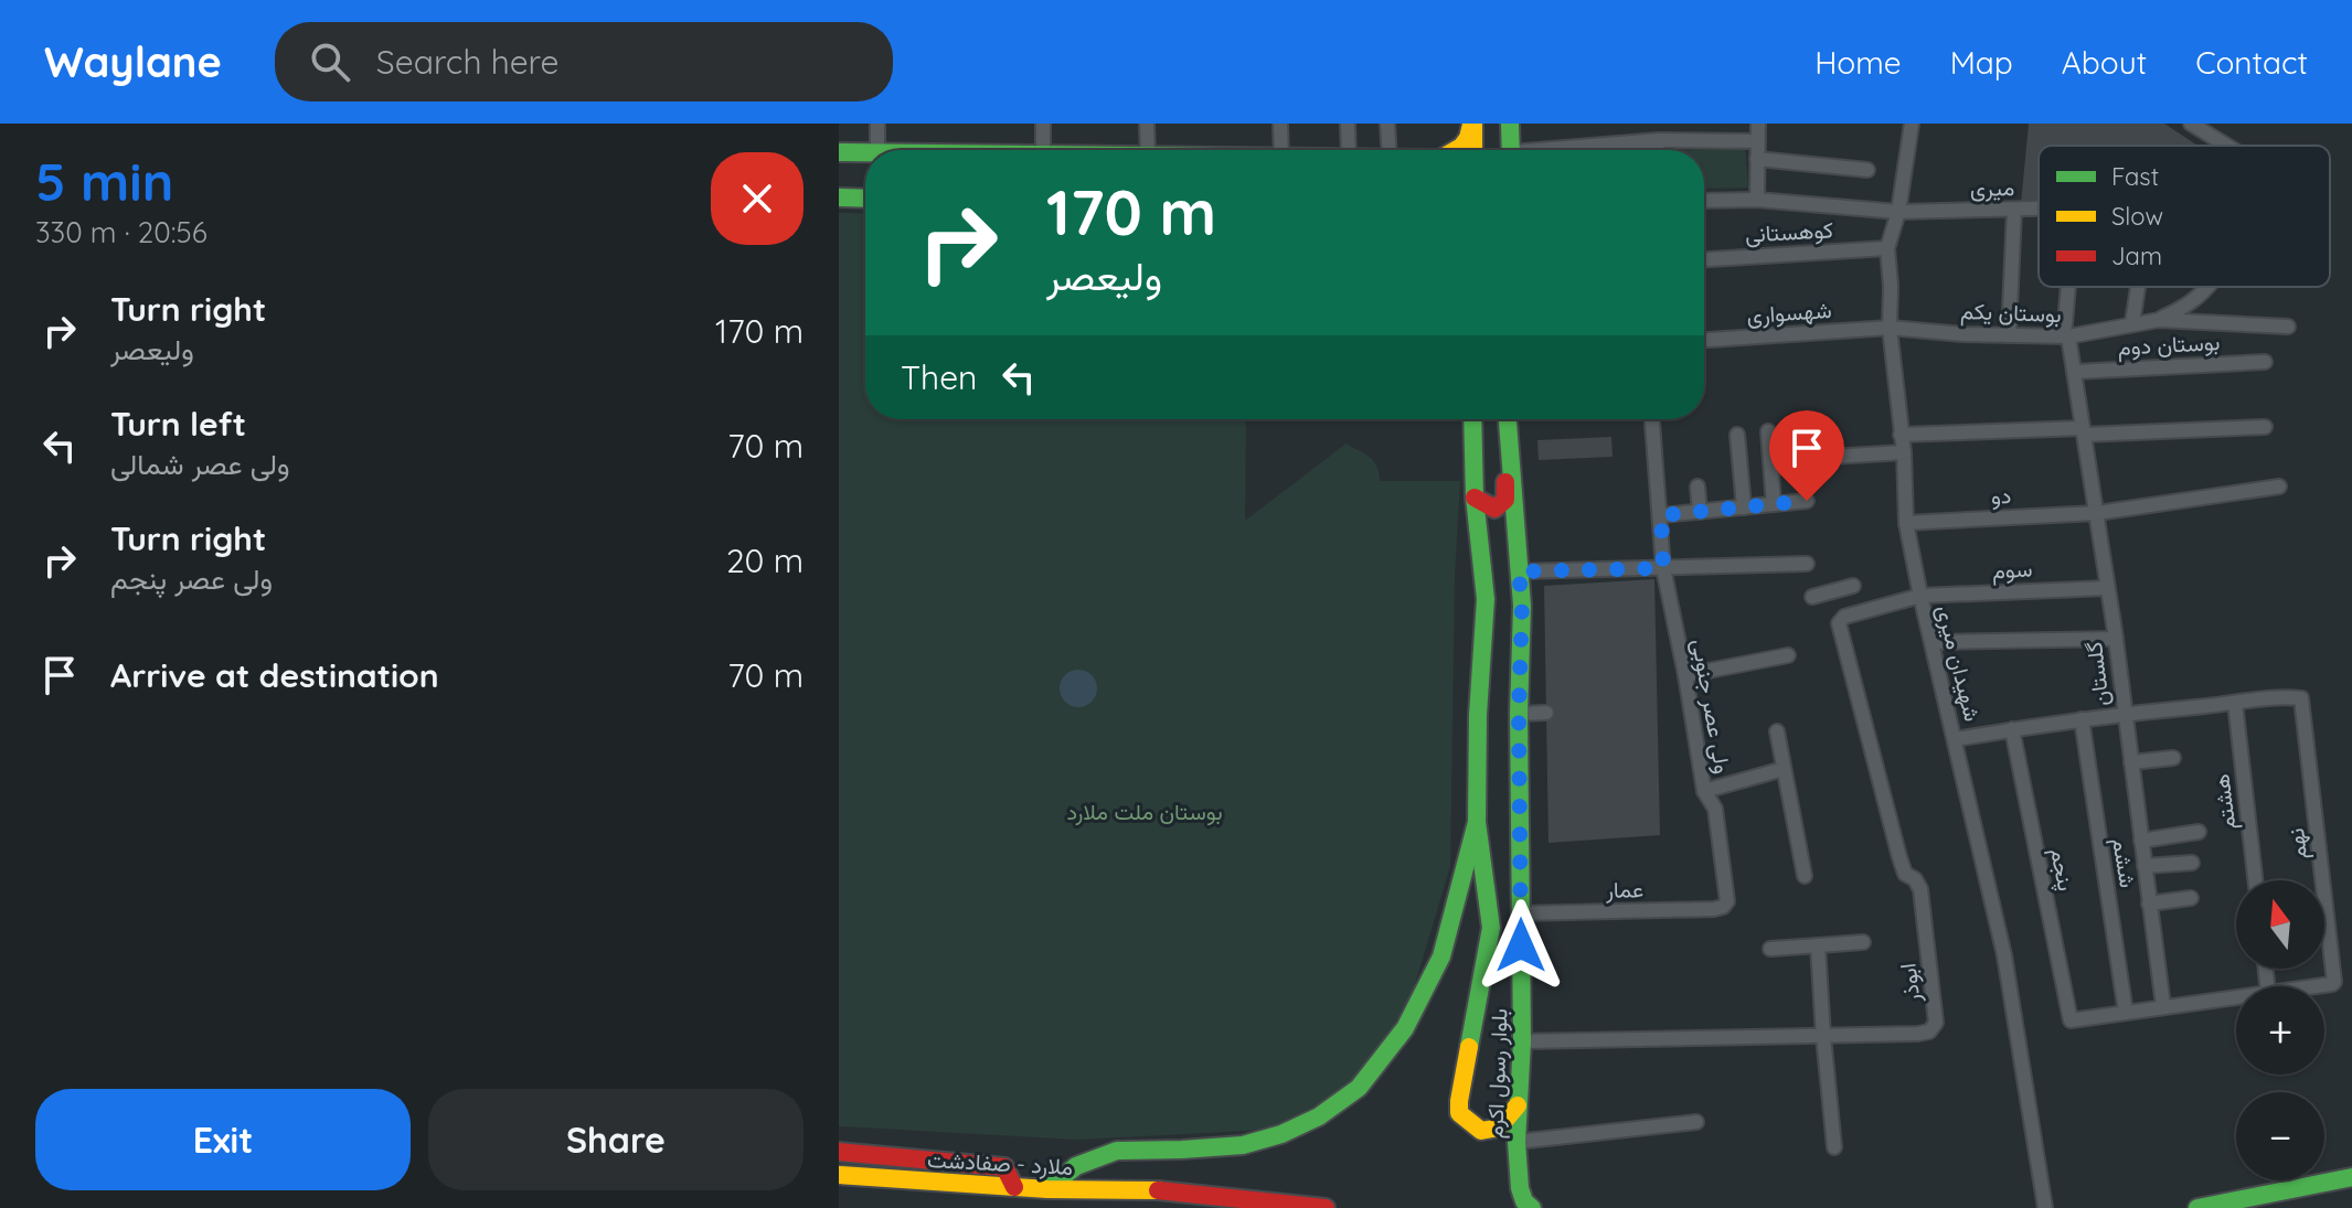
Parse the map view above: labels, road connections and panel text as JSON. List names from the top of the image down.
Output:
{
  "streets": {
    "main road": ["بلوار رسول اکرم", "ملارد - صفادشت"],
    "street": [
      "میری",
      "کوهستانی",
      "شهسواری",
      "بوستان یکم",
      "بوستان دوم",
      "دو",
      "سوم",
      "شهیدان میری",
      "گلستان",
      "ولی عصر جنوبی",
      "هشتم",
      "نهم",
      "ششم",
      "پنجم",
      "عمار",
      "ابوذر"
    ]
  },
  "crossings": [
    ["میری", "شهیدان میری"],
    ["کوهستانی", "شهیدان میری"],
    ["شهسواری", "بوستان یکم"],
    ["شهسواری", "شهیدان میری"],
    ["بوستان یکم", "شهیدان میری"],
    ["بوستان یکم", "گلستان"],
    ["بوستان دوم", "گلستان"],
    ["دو", "شهیدان میری"],
    ["دو", "گلستان"],
    ["سوم", "شهیدان میری"],
    ["سوم", "گلستان"],
    ["ولی عصر جنوبی", "عمار"],
    ["هشتم", "نهم"],
    ["ششم", "پنجم"],
    ["عمار", "بلوار رسول اکرم"],
    ["ابوذر", "بلوار رسول اکرم"]
  ],
  "parks": ["بوستان ملت ملارد"],
  "legend": ["Fast", "Slow", "Jam"],
  "north": "top",
  "page": {
    "header": "Waylane",
    "search": "Search here",
    "nav": [
      "Home",
      "Map",
      "About",
      "Contact"
    ],
    "heading": ["5 min", "330 m · 20:56"],
    "turn": ["170 m", "ولیعصر"],
    "list": [
      {
        "name": "Turn right",
        "note": "ولیعصر",
        "value": "170 m"
      },
      {
        "name": "Turn left",
        "note": "ولی عصر شمالی",
        "value": "70 m"
      },
      {
        "name": "Turn right",
        "note": "ولی عصر پنجم",
        "value": "20 m"
      },
      {
        "name": "Arrive at destination",
        "value": "70 m"
      }
    ],
    "then": "Then",
    "map_buttons": ["+", "−"],
    "buttons": ["Exit", "Share"]
  }
}
